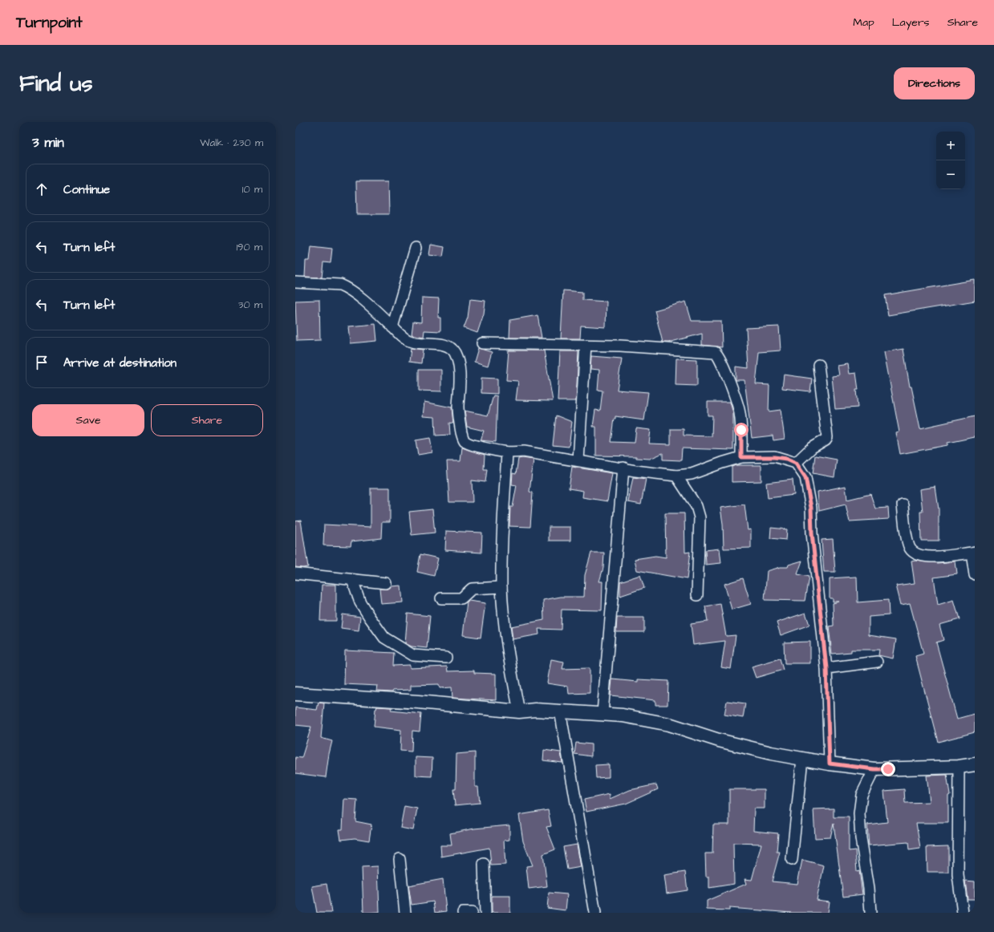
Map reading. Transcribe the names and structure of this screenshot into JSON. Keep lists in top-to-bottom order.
{
  "page": {
    "header": "Turnpoint",
    "nav": ["Map", "Layers", "Share"],
    "buttons": [
      "Directions",
      ["Save", "Share"]
    ],
    "title": "Find us",
    "heading": ["3 min", "Walk · 230 m"],
    "map_buttons": ["+", "−"],
    "list": [
      ["Continue", "10 m"],
      ["Turn left", "190 m"],
      ["Turn left", "30 m"],
      "Arrive at destination"
    ]
  }
}
